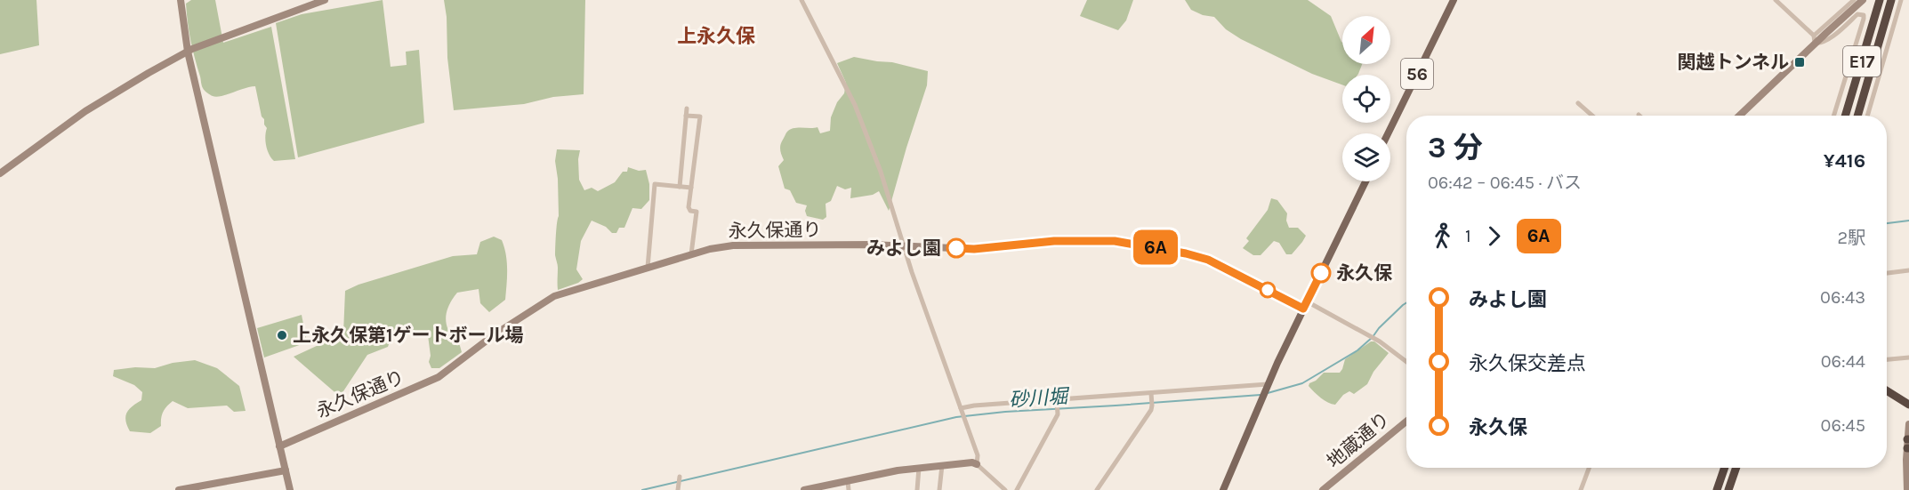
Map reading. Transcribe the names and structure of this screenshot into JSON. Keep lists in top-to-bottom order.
{
  "streets": {
    "highway": ["E17"],
    "main road": ["56"],
    "street": ["永久保通り", "地蔵通り"]
  },
  "districts": ["上永久保"],
  "water": ["砂川堀"],
  "places": {
    "transit": ["関越トンネル"],
    "other": ["みよし園", "永久保", "上永久保第1ゲートボール場"]
  },
  "lines": ["bus line 6A"],
  "north": "top right",
  "page": {
    "on_map": "6A",
    "heading": ["3 分", "06:42 – 06:45 · バス", "¥416"],
    "legs": ["1", "6A", "2駅"],
    "list": [
      {
        "name": "みよし園",
        "value": "06:43"
      },
      {
        "name": "永久保交差点",
        "value": "06:44"
      },
      {
        "name": "永久保",
        "value": "06:45"
      }
    ]
  }
}
